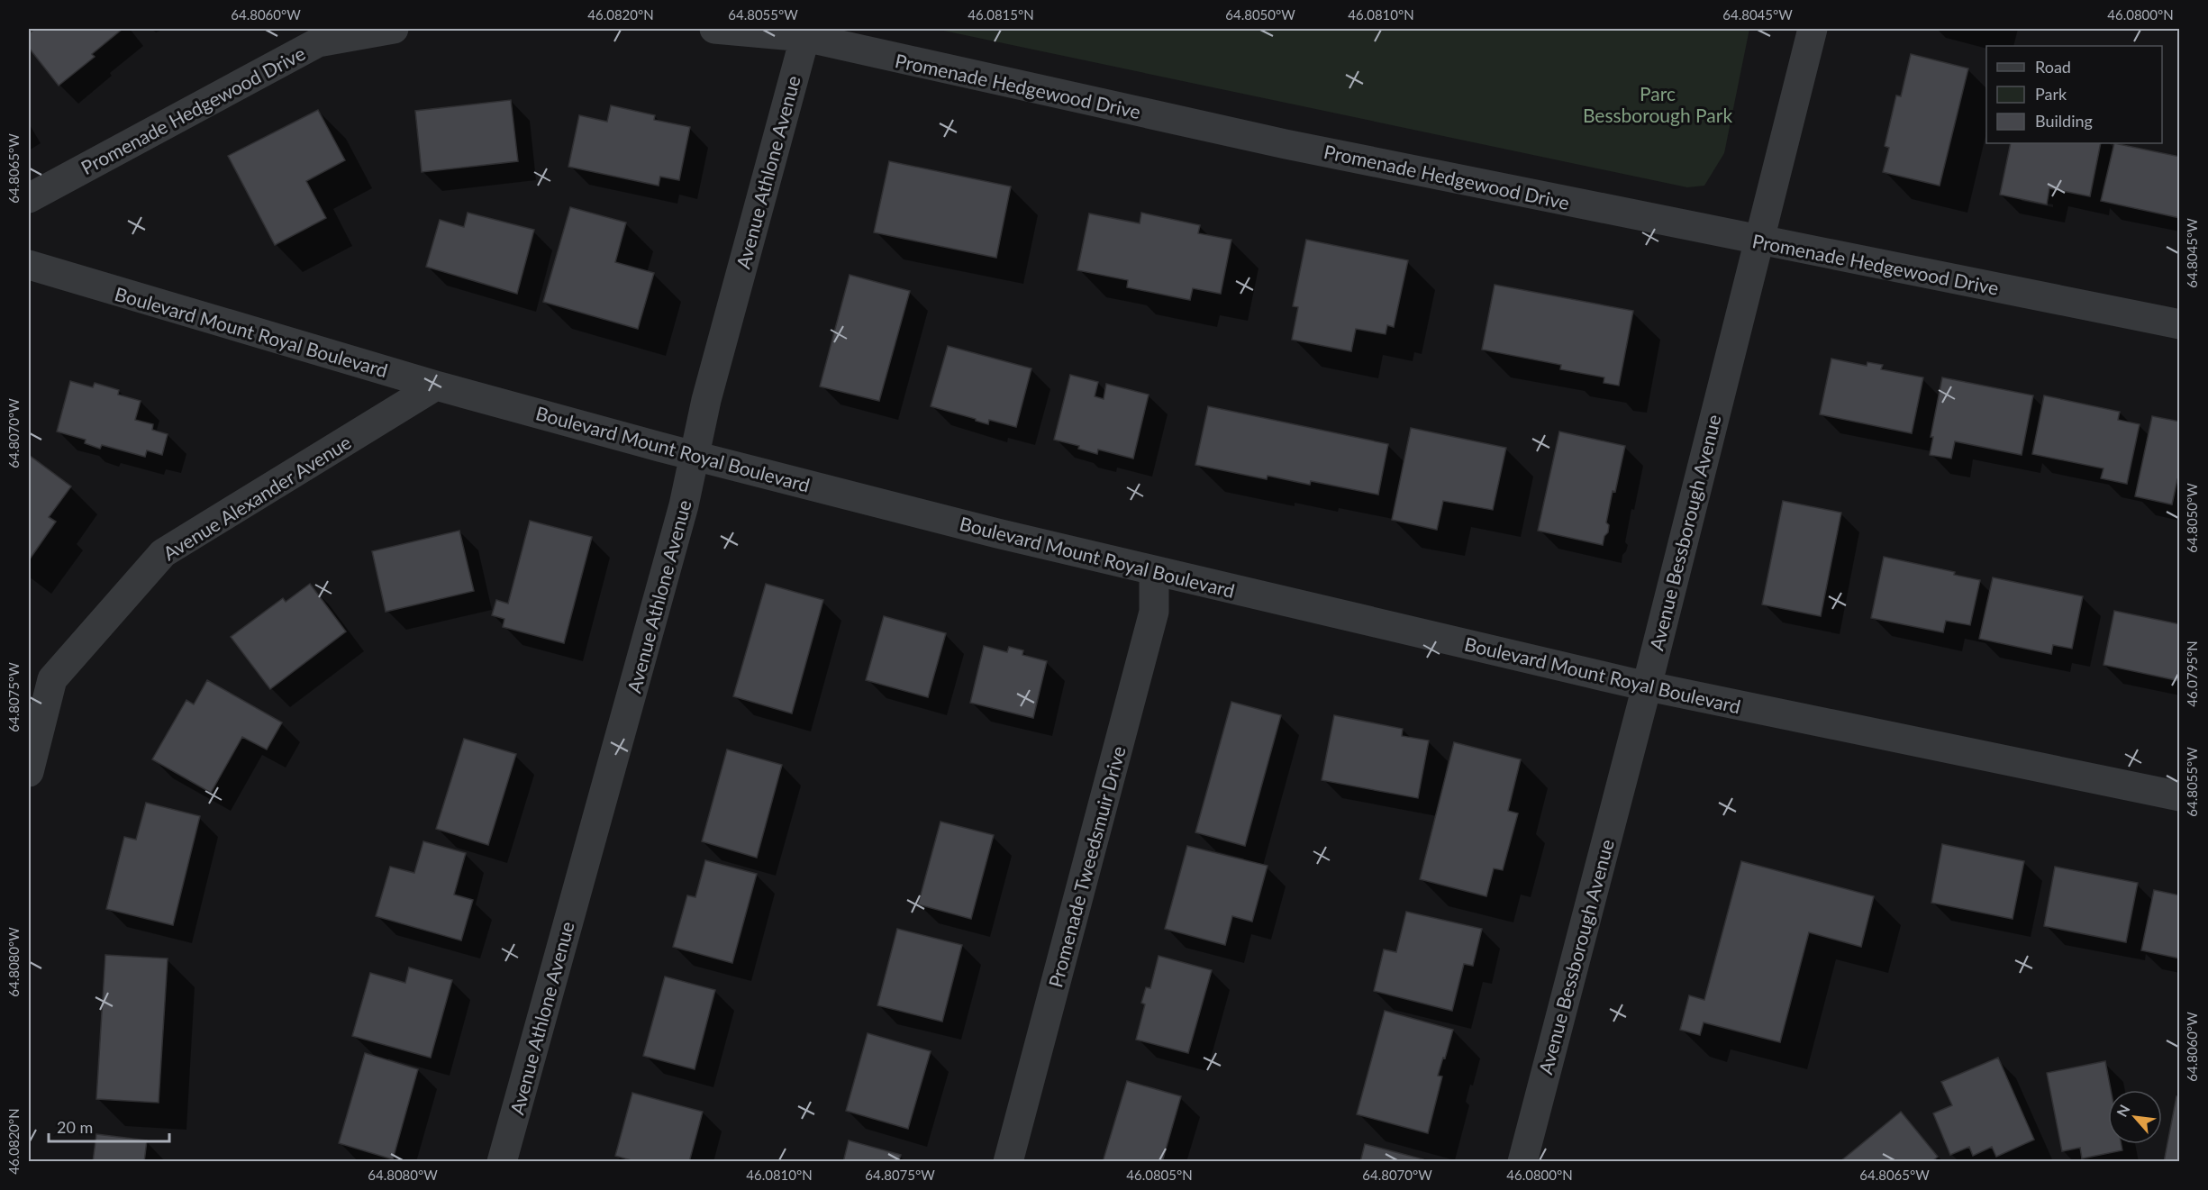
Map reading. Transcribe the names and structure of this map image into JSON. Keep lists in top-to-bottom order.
{
  "streets": {
    "street": [
      "Promenade Hedgewood Drive",
      "Avenue Athlone Avenue",
      "Boulevard Mount Royal Boulevard",
      "Avenue Alexander Avenue",
      "Avenue Bessborough Avenue",
      "Promenade Tweedsmuir Drive"
    ]
  },
  "crossings": [
    ["Promenade Hedgewood Drive", "Avenue Athlone Avenue"],
    ["Promenade Hedgewood Drive", "Avenue Bessborough Avenue"],
    ["Avenue Athlone Avenue", "Boulevard Mount Royal Boulevard"],
    ["Boulevard Mount Royal Boulevard", "Avenue Alexander Avenue"],
    ["Boulevard Mount Royal Boulevard", "Avenue Bessborough Avenue"],
    ["Boulevard Mount Royal Boulevard", "Promenade Tweedsmuir Drive"]
  ],
  "parks": ["Parc Bessborough Park"],
  "legend": ["Road", "Park", "Building"],
  "scale_bar": "20 m",
  "north": "top left",
  "coordinates": [
    "64.8060°W",
    "46.0820°N",
    "64.8055°W",
    "46.0815°N",
    "64.8050°W",
    "46.0810°N",
    "64.8045°W",
    "46.0800°N",
    "64.8065°W",
    "64.8070°W",
    "46.0795°N",
    "64.8075°W",
    "64.8080°W",
    "46.0805°N"
  ]
}
